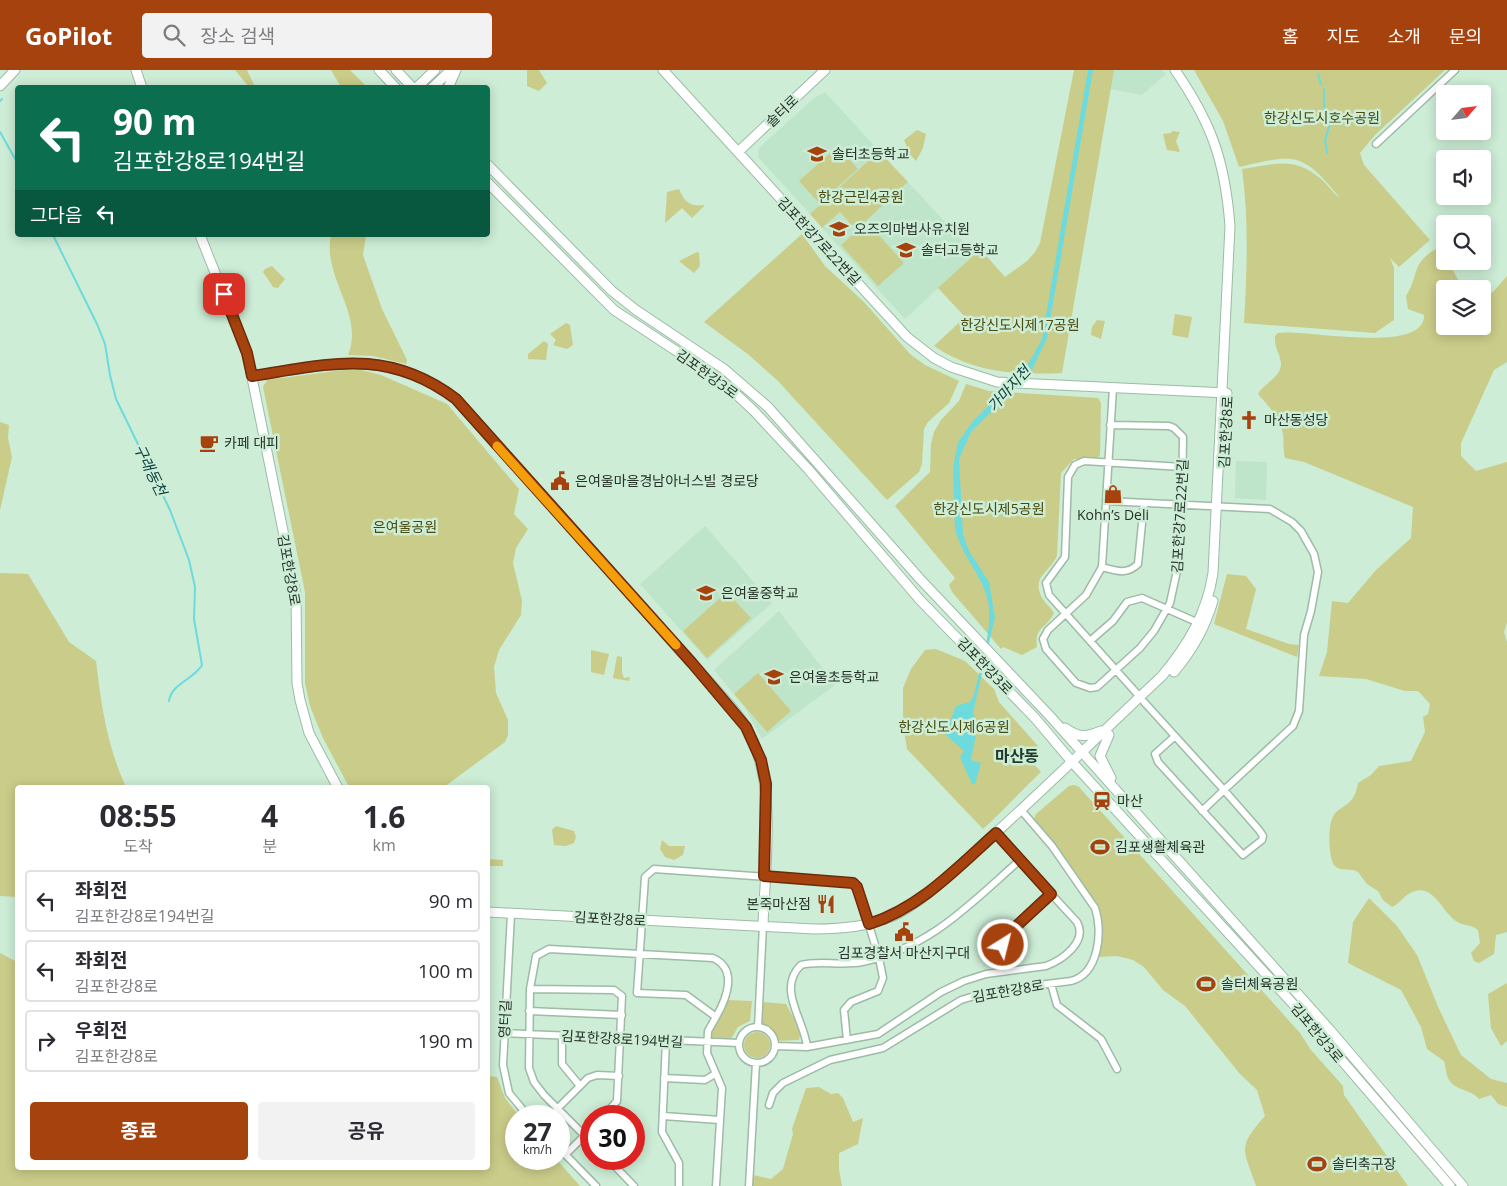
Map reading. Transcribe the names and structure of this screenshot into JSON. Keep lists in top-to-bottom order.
{
  "streets": {
    "street": [
      "솔터로",
      "김포한강7로22번길",
      "김포한강3로",
      "김포한강8로",
      "영터길",
      "김포한강8로194번길"
    ]
  },
  "crossings": [
    ["솔터로", "김포한강7로22번길"],
    ["김포한강3로", "김포한강8로"],
    ["김포한강8로", "영터길"],
    ["영터길", "김포한강8로194번길"]
  ],
  "districts": ["마산동"],
  "water": ["가마지천", "구래동천"],
  "parks": [
    "한강신도시호수공원",
    "한강근린4공원",
    "한강신도시제17공원",
    "한강신도시제5공원",
    "은여울공원",
    "한강신도시제6공원"
  ],
  "places": {
    "school or university": [
      "솔터초등학교",
      "오즈의마법사유치원",
      "솔터고등학교",
      "은여울중학교",
      "은여울초등학교"
    ],
    "church": ["마산동성당"],
    "cafe": ["카페 대피"],
    "public building": ["은여울마을경남아너스빌 경로당", "김포경찰서 마산지구대"],
    "shop": ["Kohn’s Deli"],
    "station": ["마산"],
    "sports": ["김포생활체육관", "솔터체육공원", "솔터축구장"],
    "restaurant": ["본죽마산점"]
  },
  "north": "top right",
  "page": {
    "header": "GoPilot",
    "search": "장소 검색",
    "nav": [
      "홈",
      "지도",
      "소개",
      "문의"
    ],
    "turn": ["90 m", "김포한강8로194번길"],
    "then": "그다음",
    "eta": [
      "08:55",
      "도착",
      "4",
      "분",
      "1.6",
      "km"
    ],
    "list": [
      {
        "name": "좌회전",
        "note": "김포한강8로194번길",
        "value": "90 m"
      },
      {
        "name": "좌회전",
        "note": "김포한강8로",
        "value": "100 m"
      },
      {
        "name": "우회전",
        "note": "김포한강8로",
        "value": "190 m"
      }
    ],
    "buttons": ["종료", "공유"],
    "speed": "27 km/h",
    "limit": "30"
  }
}
